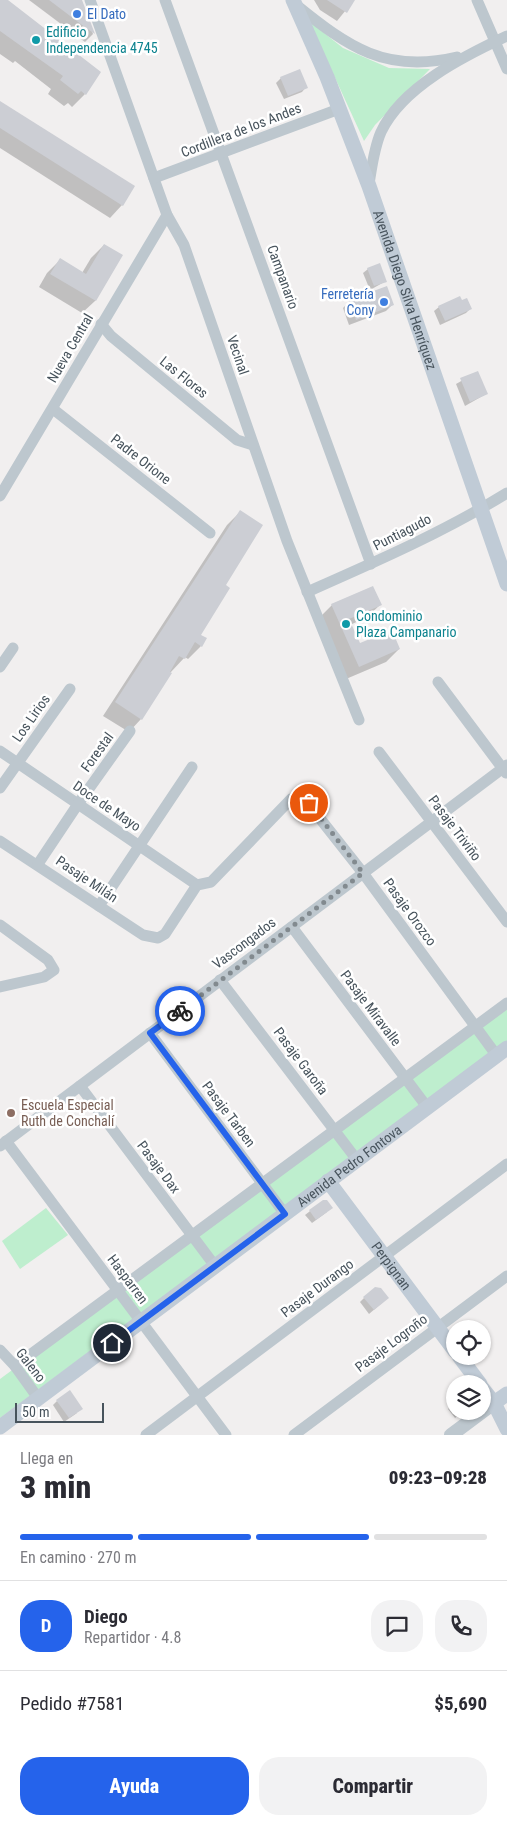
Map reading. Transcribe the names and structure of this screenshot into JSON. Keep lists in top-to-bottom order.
{
  "streets": {
    "main road": ["Avenida Diego Silva Henríquez", "Avenida Pedro Fontova", "Perpignan"],
    "street": [
      "Cordillera de los Andes",
      "Campanario",
      "Nueva Central",
      "Vecinal",
      "Las Flores",
      "Padre Orione",
      "Puntiagudo",
      "Los Lirios",
      "Forestal",
      "Doce de Mayo",
      "Pasaje Triviño",
      "Pasaje Milán",
      "Pasaje Orozco",
      "Vascongados",
      "Pasaje Miravalle",
      "Pasaje Garoña",
      "Pasaje Tarben",
      "Pasaje Dax",
      "Hasparren",
      "Pasaje Durango",
      "Pasaje Logroño",
      "Galeno"
    ]
  },
  "crossings": [
    ["Cordillera de los Andes", "Campanario"],
    ["Cordillera de los Andes", "Avenida Diego Silva Henríquez"],
    ["Cordillera de los Andes", "Vecinal"],
    ["Campanario", "Puntiagudo"],
    ["Avenida Diego Silva Henríquez", "Puntiagudo"],
    ["Nueva Central", "Vecinal"],
    ["Nueva Central", "Las Flores"],
    ["Nueva Central", "Padre Orione"],
    ["Vecinal", "Las Flores"],
    ["Vecinal", "Puntiagudo"],
    ["Los Lirios", "Doce de Mayo"],
    ["Forestal", "Doce de Mayo"],
    ["Forestal", "Pasaje Milán"],
    ["Doce de Mayo", "Pasaje Milán"],
    ["Doce de Mayo", "Pasaje Orozco"],
    ["Pasaje Triviño", "Vascongados"],
    ["Pasaje Milán", "Pasaje Orozco"],
    ["Pasaje Orozco", "Vascongados"],
    ["Pasaje Orozco", "Avenida Pedro Fontova"],
    ["Vascongados", "Pasaje Miravalle"],
    ["Vascongados", "Pasaje Garoña"],
    ["Vascongados", "Pasaje Tarben"],
    ["Vascongados", "Pasaje Dax"],
    ["Vascongados", "Hasparren"],
    ["Pasaje Miravalle", "Avenida Pedro Fontova"],
    ["Pasaje Garoña", "Avenida Pedro Fontova"],
    ["Pasaje Tarben", "Avenida Pedro Fontova"],
    ["Avenida Pedro Fontova", "Pasaje Dax"],
    ["Avenida Pedro Fontova", "Perpignan"],
    ["Avenida Pedro Fontova", "Hasparren"],
    ["Avenida Pedro Fontova", "Galeno"],
    ["Perpignan", "Pasaje Durango"],
    ["Perpignan", "Pasaje Logroño"],
    ["Hasparren", "Pasaje Durango"]
  ],
  "places": [
    "El Dato",
    "Edificio Independencia 4745",
    "Ferretería Cony",
    "Condominio Plaza Campanario",
    "Escuela Especial Ruth de Conchalí"
  ],
  "scale_bar": "50 m",
  "page": {
    "scale": "50 m",
    "heading": ["3 min", "Llega en", "09:23–09:28"],
    "panel": [
      "Diego",
      "Repartidor · 4.8",
      "Pedido #7581",
      "$5,690"
    ],
    "bar": "En camino · 270 m",
    "round": "D",
    "buttons": ["Ayuda", "Compartir"]
  }
}
